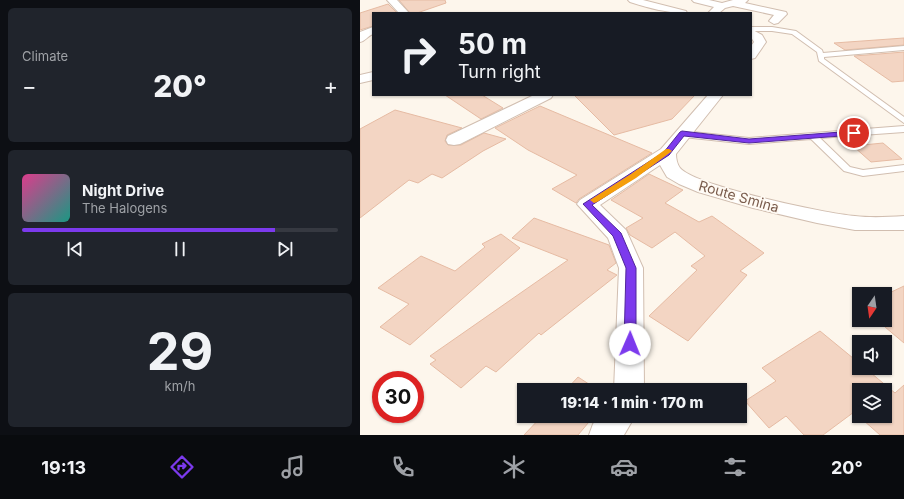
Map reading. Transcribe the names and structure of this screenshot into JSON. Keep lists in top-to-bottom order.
{
  "streets": {
    "street": ["Route Smina"]
  },
  "north": "bottom",
  "page": {
    "tile": [
      "Climate",
      ["29", "km/h"]
    ],
    "turn": ["50 m", "Turn right"],
    "heat": ["−", "20°", "+"],
    "song": ["Night Drive", "The Halogens"],
    "limit": "30",
    "trip": "19:14 · 1 min · 170 m",
    "tabs": ["19:13", "20°"]
  }
}
